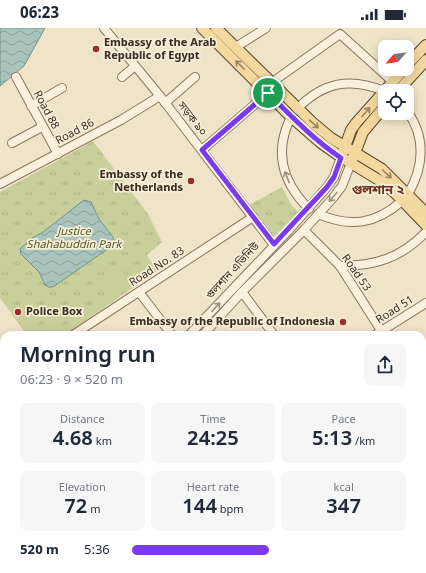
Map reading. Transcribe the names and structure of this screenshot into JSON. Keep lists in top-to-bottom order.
{
  "streets": {
    "main road": ["গুলশান এভিনিউ"],
    "street": [
      "Road 88",
      "সড়ক ৯০",
      "Road 86",
      "Road No. 83",
      "Road 53",
      "Road 51"
    ]
  },
  "crossings": [
    ["Road 88", "Road 86"],
    ["সড়ক ৯০", "Road 86"],
    ["সড়ক ৯০", "Road No. 83"],
    ["সড়ক ৯০", "গুলশান এভিনিউ"],
    ["গুলশান এভিনিউ", "Road 53"]
  ],
  "districts": ["গুলশান ২"],
  "parks": ["Justice Shahabuddin Park"],
  "places": [
    "Embassy of the Arab Republic of Egypt",
    "Embassy of the Netherlands",
    "Police Box",
    "Embassy of the Republic of Indonesia"
  ],
  "north": "bottom left",
  "page": {
    "status": "06:23",
    "heading": ["Morning run", "06:23 · 9 × 520 m"],
    "stats": [
      ["Distance", "4.68 km"],
      ["Time", "24:25"],
      ["Pace", "5:13 /km"],
      ["Elevation", "72 m"],
      ["Heart rate", "144 bpm"],
      ["kcal", "347"]
    ],
    "list": [
      {
        "name": "520 m",
        "note": "5:36"
      }
    ]
  }
}
